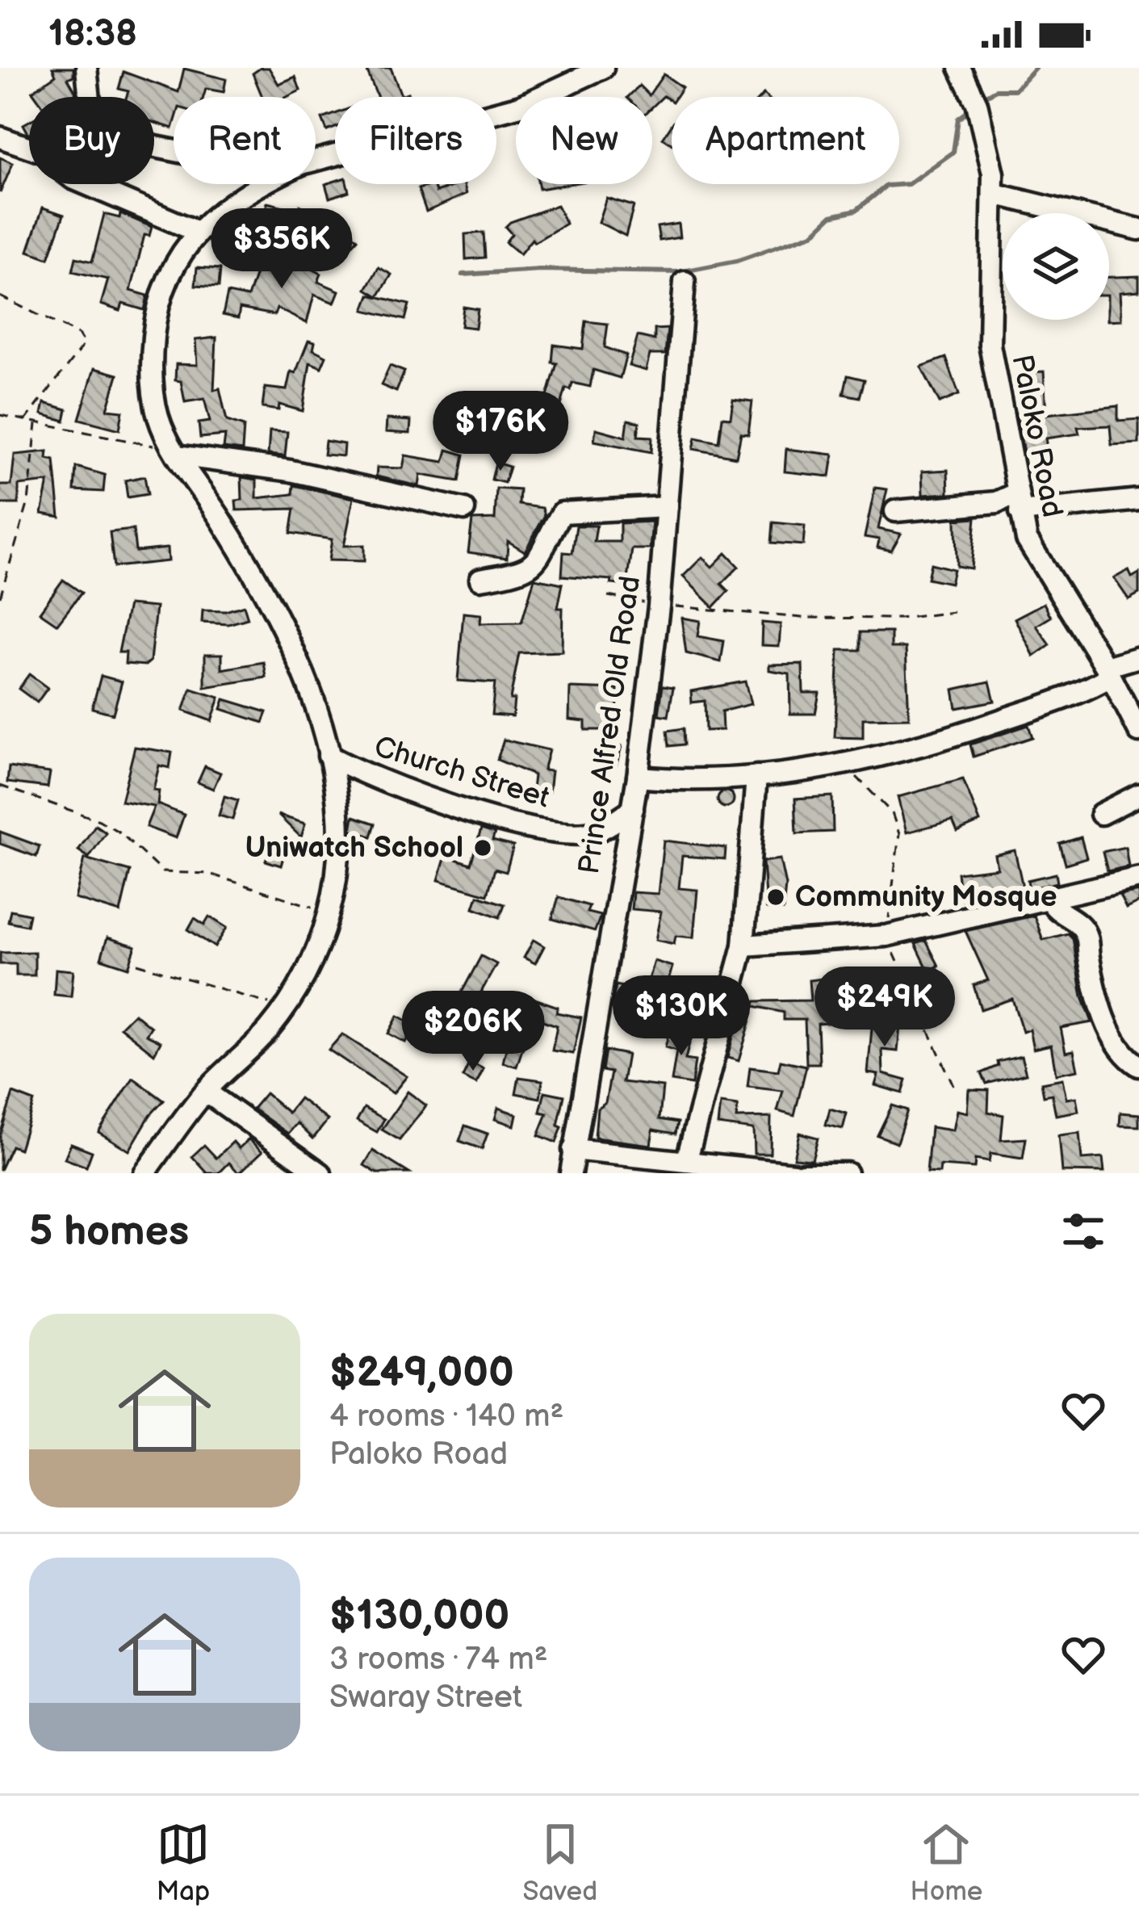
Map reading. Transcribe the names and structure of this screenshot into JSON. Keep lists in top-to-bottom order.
{
  "streets": {
    "street": ["Paloko Road", "Prince Alfred Old Road", "Church Street"]
  },
  "crossings": [
    ["Prince Alfred Old Road", "Church Street"]
  ],
  "places": ["Uniwatch School", "Community Mosque"],
  "page": {
    "status": "18:38",
    "chip": [
      "Buy",
      "Rent",
      "Filters",
      "New",
      "Apartment"
    ],
    "price": [
      "$356K",
      "$176K",
      "$249K",
      "$130K",
      "$206K"
    ],
    "heading": "5 homes",
    "list": [
      {
        "name": "$249,000",
        "note": "4 rooms · 140 m² · Paloko Road"
      },
      {
        "name": "$130,000",
        "note": "3 rooms · 74 m² · Swaray Street"
      }
    ],
    "tabs": ["Map", "Saved", "Home"]
  }
}
